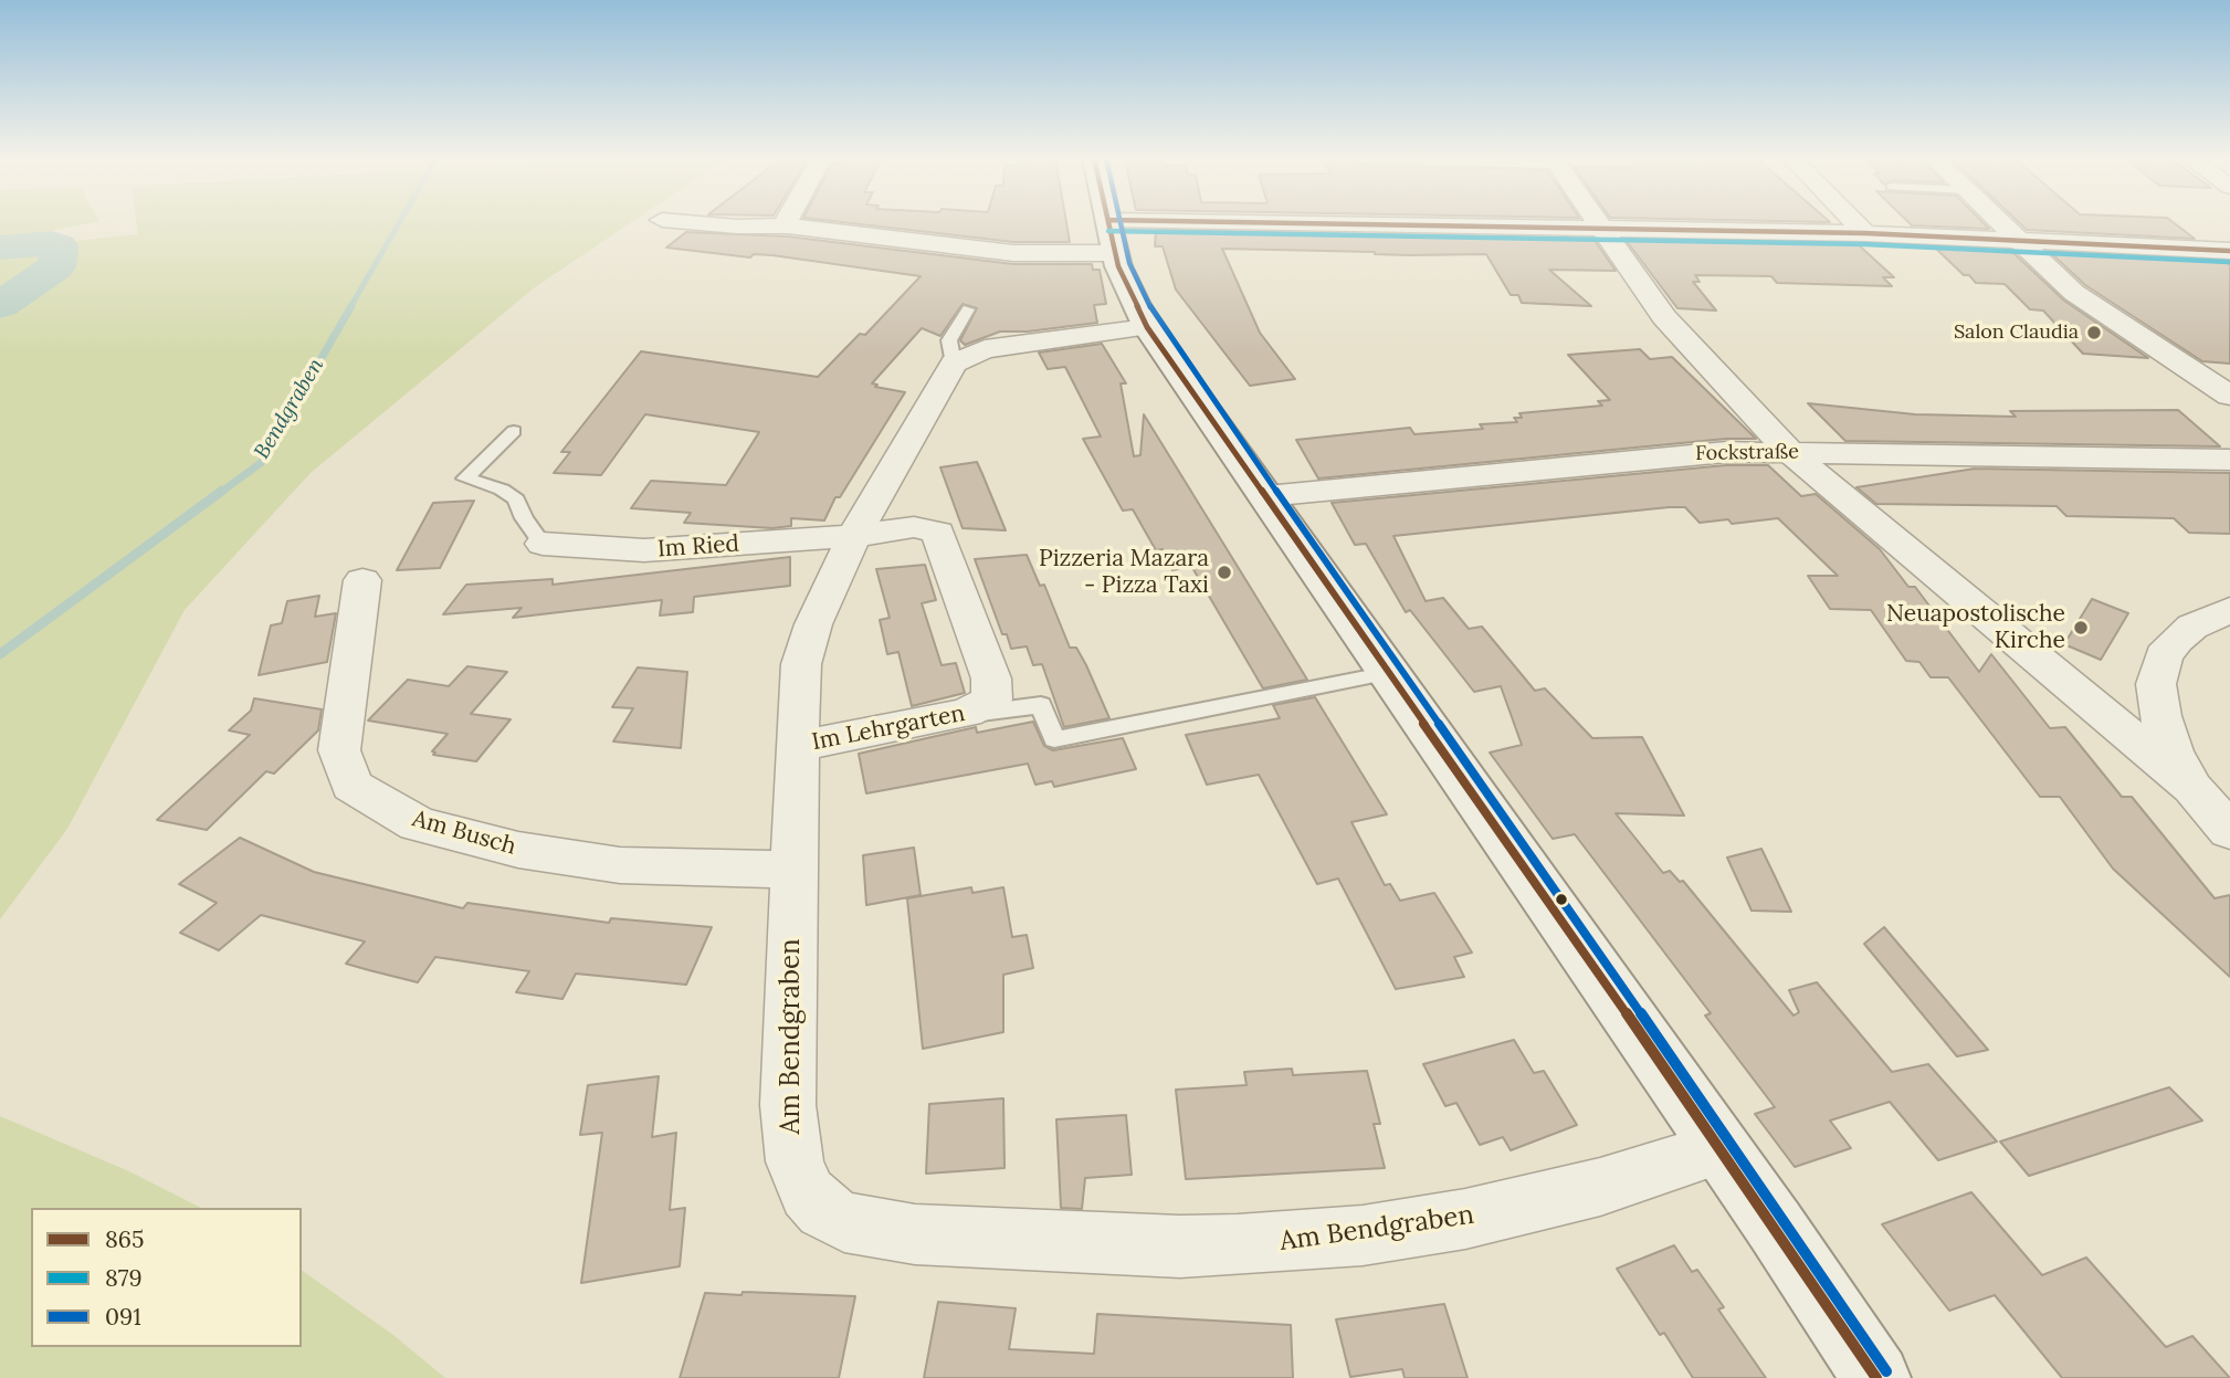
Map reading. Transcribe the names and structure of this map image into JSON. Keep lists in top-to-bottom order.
{
  "streets": {
    "street": [
      "Fockstraße",
      "Im Ried",
      "Im Lehrgarten",
      "Am Busch",
      "Am Bendgraben"
    ]
  },
  "crossings": [
    ["Im Ried", "Im Lehrgarten"],
    ["Im Ried", "Am Bendgraben"],
    ["Im Lehrgarten", "Am Bendgraben"],
    ["Am Busch", "Am Bendgraben"]
  ],
  "water": ["Bendgraben"],
  "places": ["Salon Claudia", "Pizzeria Mazara - Pizza Taxi", "Neuapostolische Kirche"],
  "lines": ["transit line 865", "transit line 091", "transit line 879"],
  "legend": ["865", "879", "091"]
}
